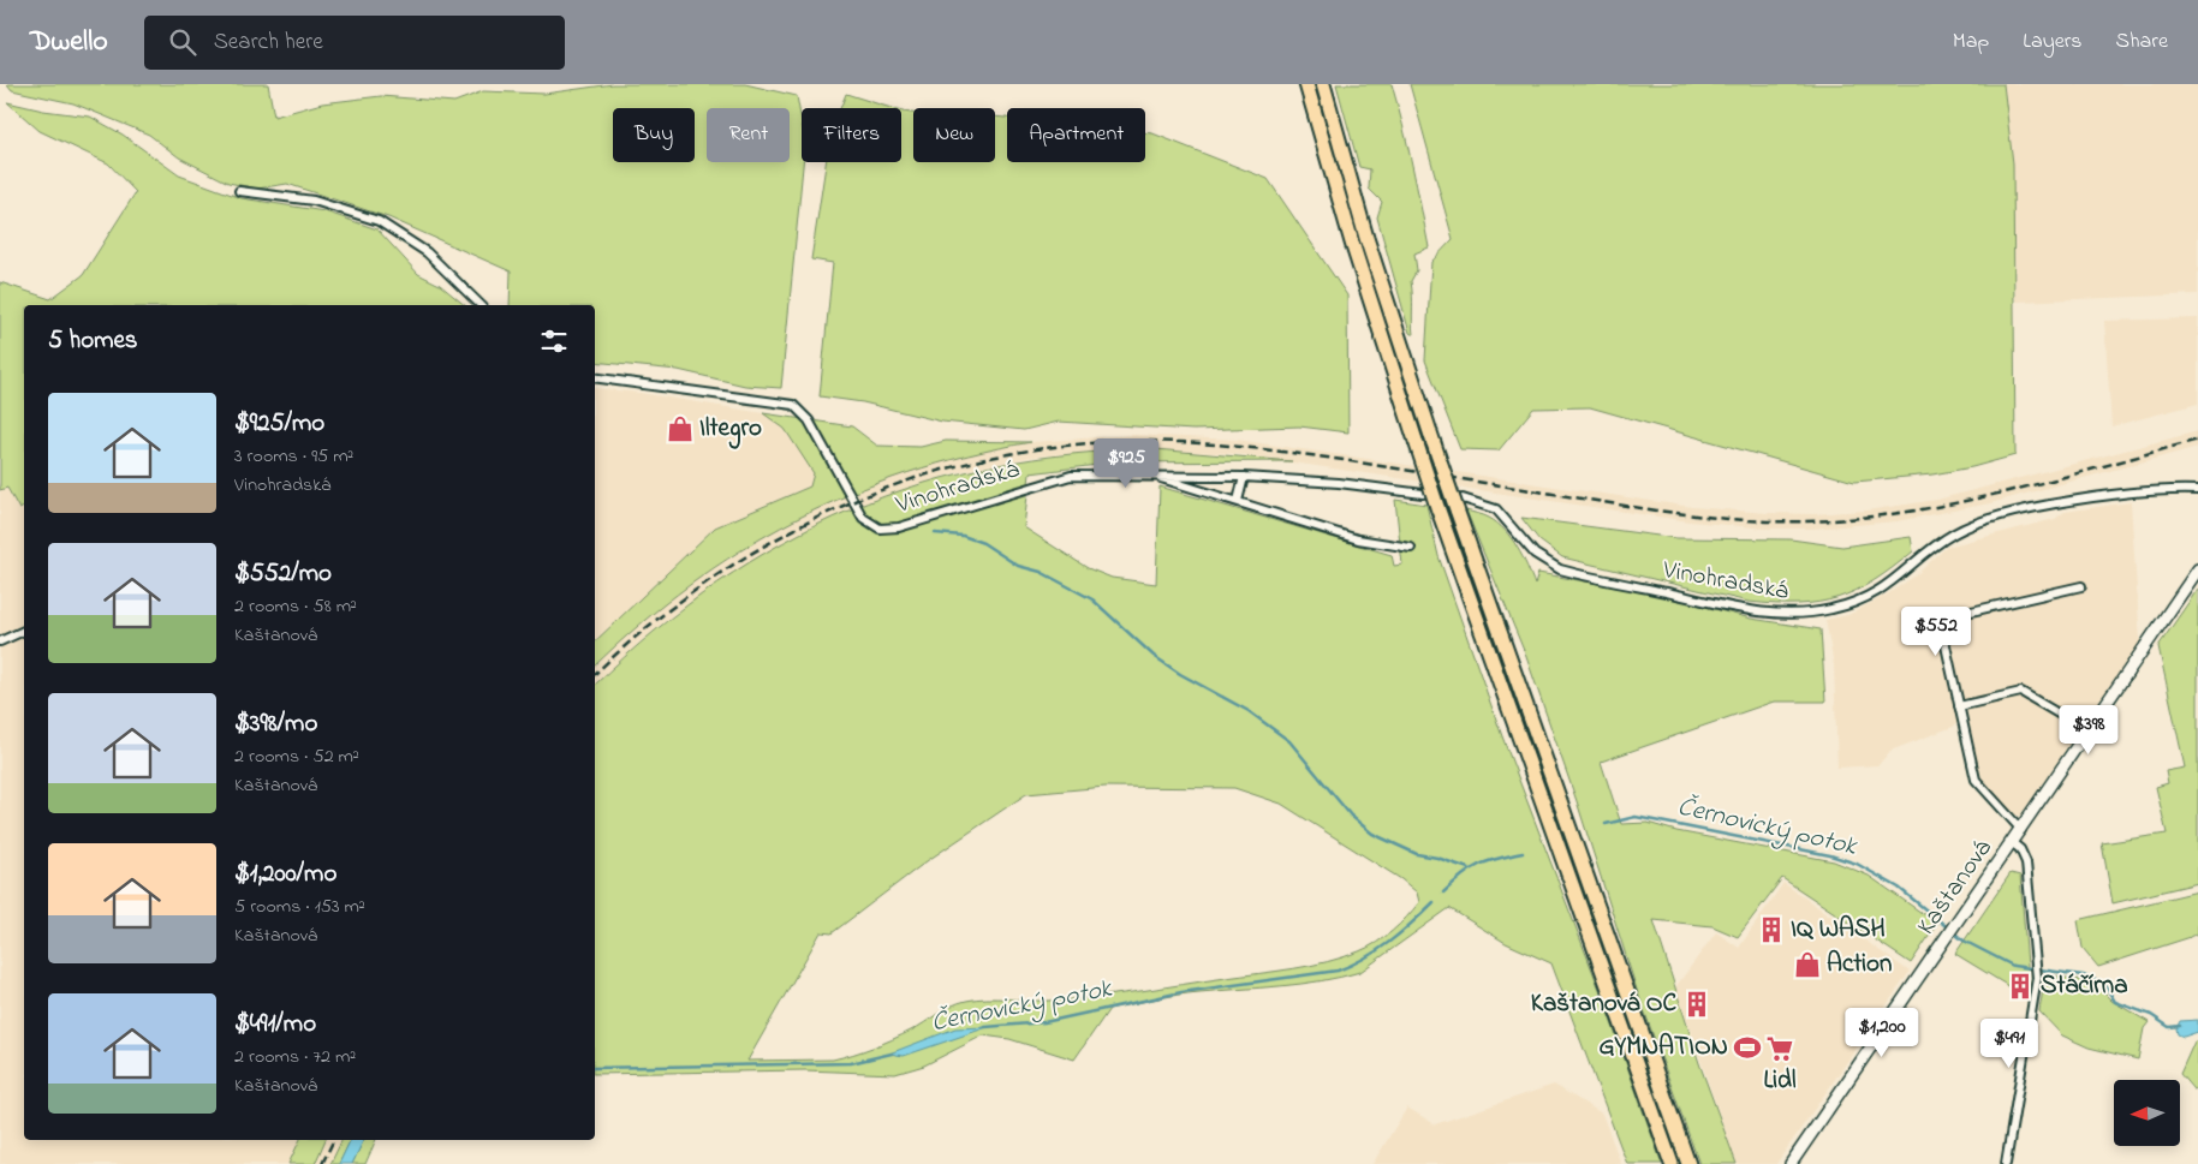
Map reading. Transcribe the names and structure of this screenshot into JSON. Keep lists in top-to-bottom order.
{
  "streets": {
    "main road": ["Kaštanová"],
    "street": ["Vinohradská"]
  },
  "water": ["Černovický potok"],
  "places": {
    "shop": ["Iltegro", "Action"],
    "building": ["IQ WASH", "Stáčírna", "Kaštanová OC"],
    "sports": ["GYMNATION"],
    "supermarket": ["Lidl"]
  },
  "north": "left",
  "page": {
    "header": "Dwello",
    "search": "Search here",
    "nav": ["Map", "Layers", "Share"],
    "chip": [
      "Buy",
      "Rent",
      "Filters",
      "New",
      "Apartment"
    ],
    "heading": "5 homes",
    "list": [
      {
        "name": "$925/mo",
        "note": "3 rooms · 95 m² · Vinohradská"
      },
      {
        "name": "$552/mo",
        "note": "2 rooms · 58 m² · Kaštanová"
      },
      {
        "name": "$398/mo",
        "note": "2 rooms · 52 m² · Kaštanová"
      },
      {
        "name": "$1,200/mo",
        "note": "5 rooms · 153 m² · Kaštanová"
      },
      {
        "name": "$491/mo",
        "note": "2 rooms · 72 m² · Kaštanová"
      }
    ],
    "price": [
      "$925",
      "$552",
      "$398",
      "$1,200",
      "$491"
    ]
  }
}
